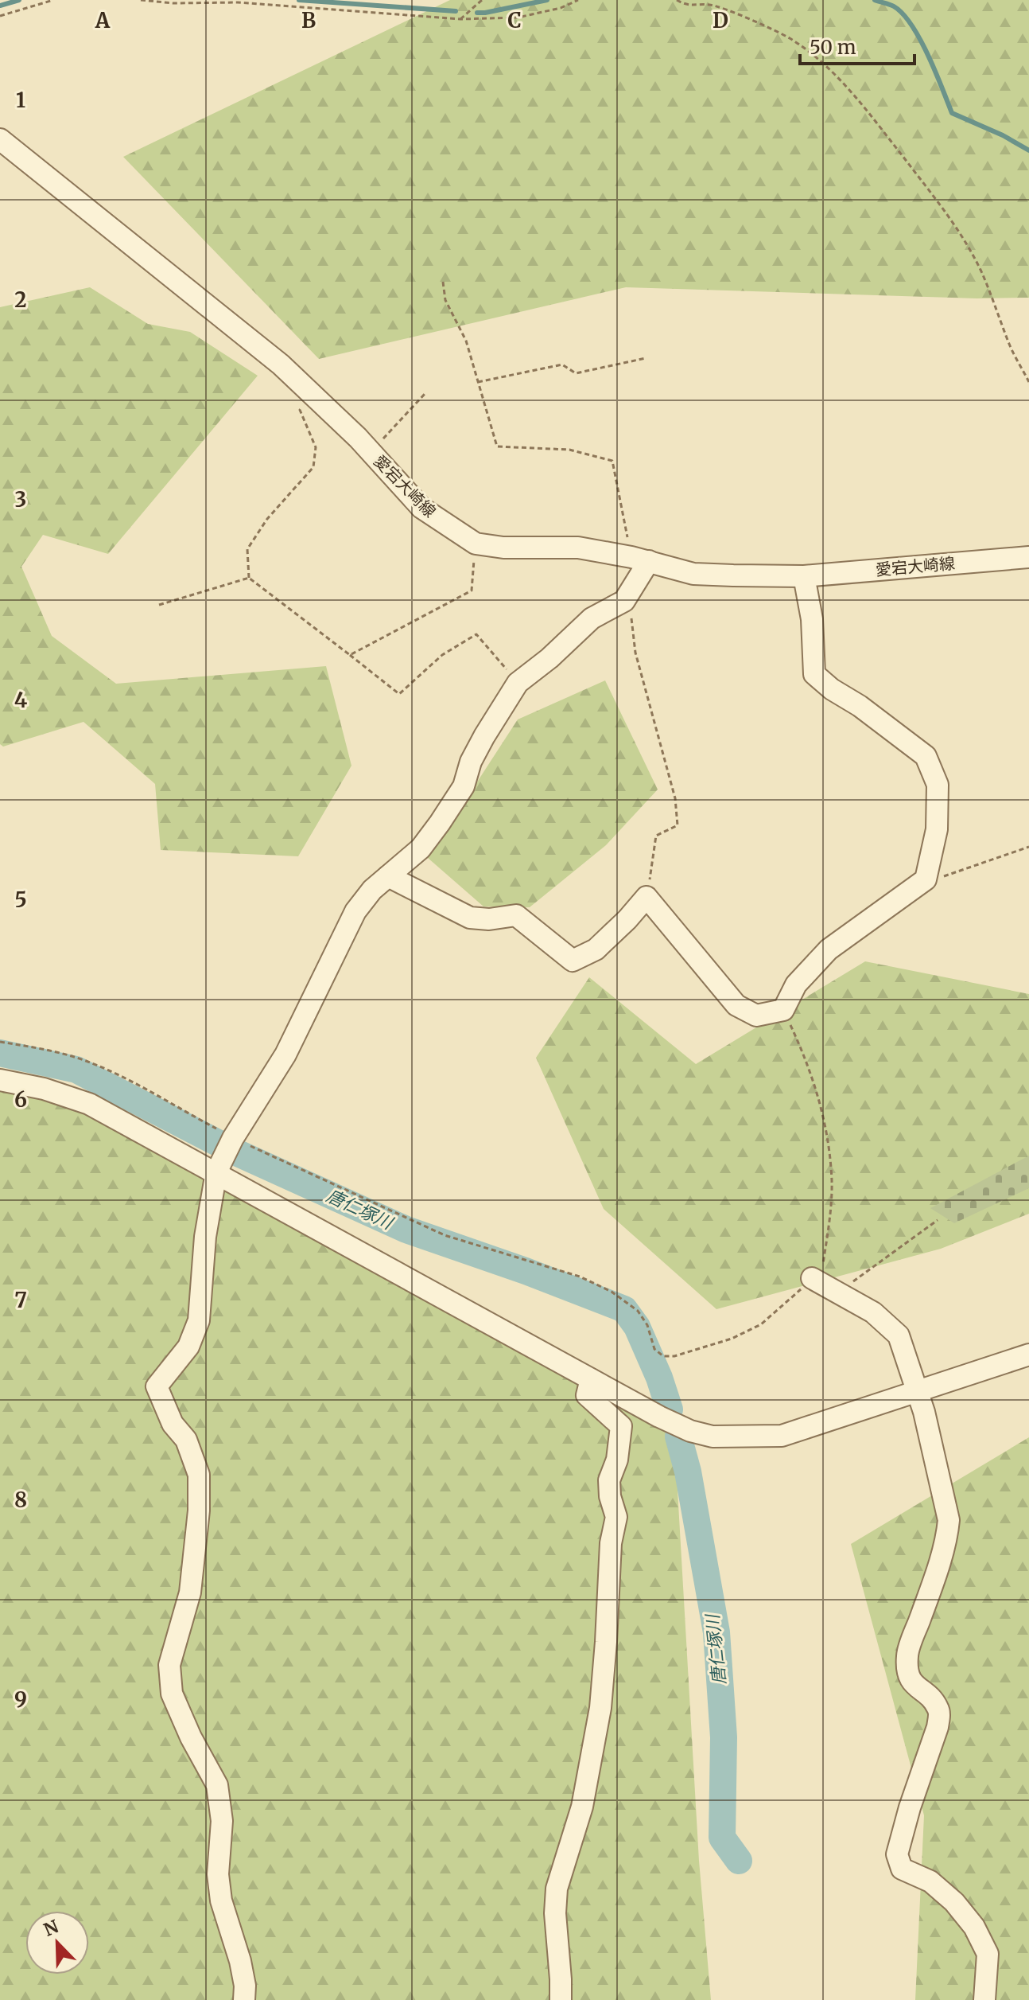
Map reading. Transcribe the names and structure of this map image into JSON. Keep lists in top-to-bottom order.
{
  "streets": {
    "street": ["愛宕大崎線"]
  },
  "water": ["唐仁塚川"],
  "scale_bar": "50 m",
  "north": "top left",
  "grid": {
    "columns": [
      "A",
      "B",
      "C",
      "D"
    ],
    "rows": [
      "1",
      "2",
      "3",
      "4",
      "5",
      "6",
      "7",
      "8",
      "9"
    ]
  }
}
